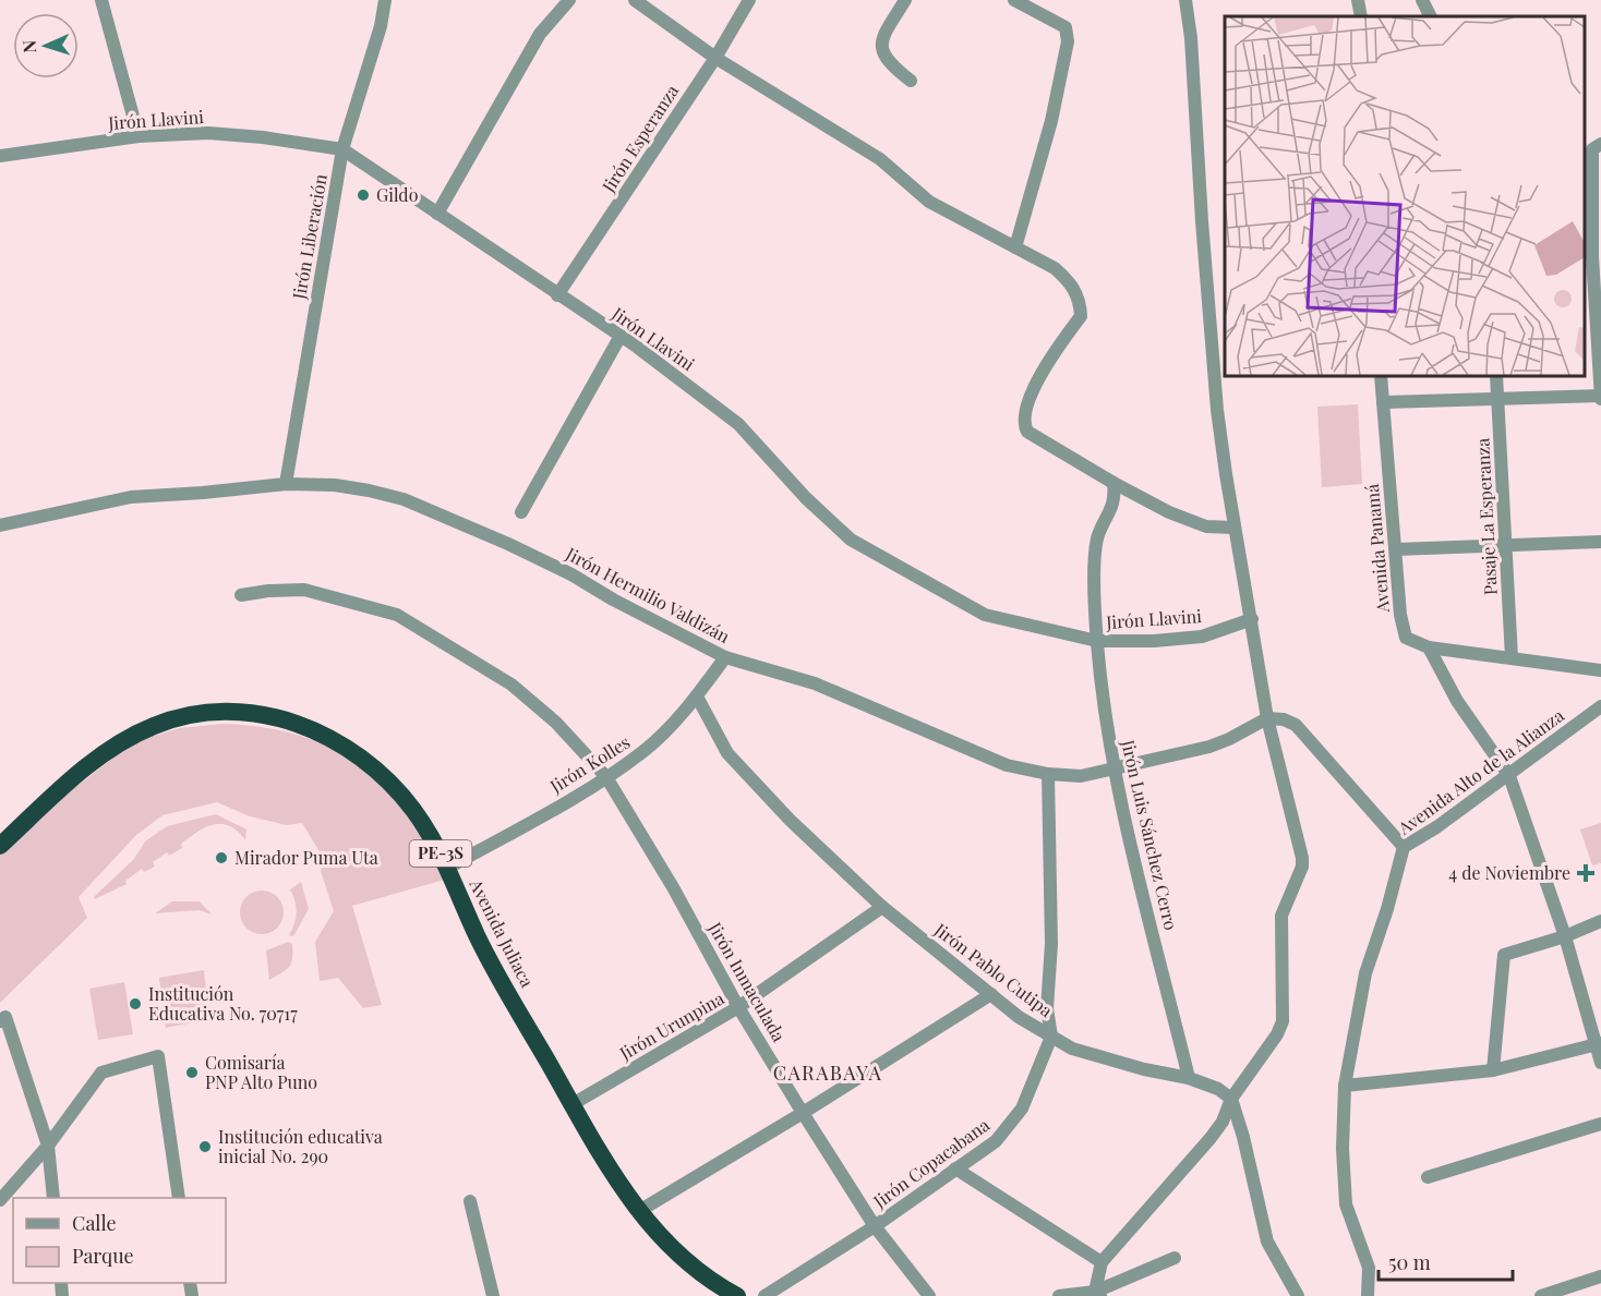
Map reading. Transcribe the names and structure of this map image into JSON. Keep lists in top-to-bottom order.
{
  "streets": {
    "highway": ["PE-3S", "Avenida Juliaca"],
    "street": [
      "Jirón Llavini",
      "Jirón Esperanza",
      "Jirón Liberación",
      "Pasaje La Esperanza",
      "Avenida Panamá",
      "Jirón Hermilio Valdizán",
      "Jirón Kolles",
      "Avenida Alto de la Alianza",
      "Jirón Luis Sánchez Cerro",
      "Jirón Pablo Cutipa",
      "Jirón Inmaculada",
      "Jirón Urunpina",
      "Jirón Copacabana"
    ]
  },
  "crossings": [
    ["Jirón Llavini", "Jirón Esperanza"],
    ["Jirón Llavini", "Jirón Liberación"],
    ["Jirón Llavini", "Jirón Luis Sánchez Cerro"],
    ["Jirón Liberación", "Jirón Hermilio Valdizán"],
    ["Pasaje La Esperanza", "Avenida Panamá"],
    ["Jirón Hermilio Valdizán", "Jirón Kolles"],
    ["Jirón Hermilio Valdizán", "Jirón Luis Sánchez Cerro"],
    ["Jirón Hermilio Valdizán", "Jirón Copacabana"],
    ["Jirón Kolles", "Avenida Juliaca"],
    ["Jirón Kolles", "Jirón Pablo Cutipa"],
    ["Jirón Kolles", "Jirón Inmaculada"],
    ["Jirón Luis Sánchez Cerro", "Jirón Pablo Cutipa"],
    ["Avenida Juliaca", "Jirón Urunpina"],
    ["Jirón Pablo Cutipa", "Jirón Urunpina"],
    ["Jirón Pablo Cutipa", "Jirón Copacabana"],
    ["Jirón Inmaculada", "Jirón Urunpina"],
    ["Jirón Inmaculada", "Jirón Copacabana"]
  ],
  "districts": ["CARABAYA"],
  "places": {
    "other": [
      "Gildo",
      "Mirador Puma Uta",
      "Institución Educativa No. 70717",
      "Comisaría PNP Alto Puno",
      "Institución educativa inicial No. 290"
    ],
    "health": ["4 de Noviembre"]
  },
  "legend": ["Calle", "Parque"],
  "scale_bar": "50 m",
  "north": "left"
}
